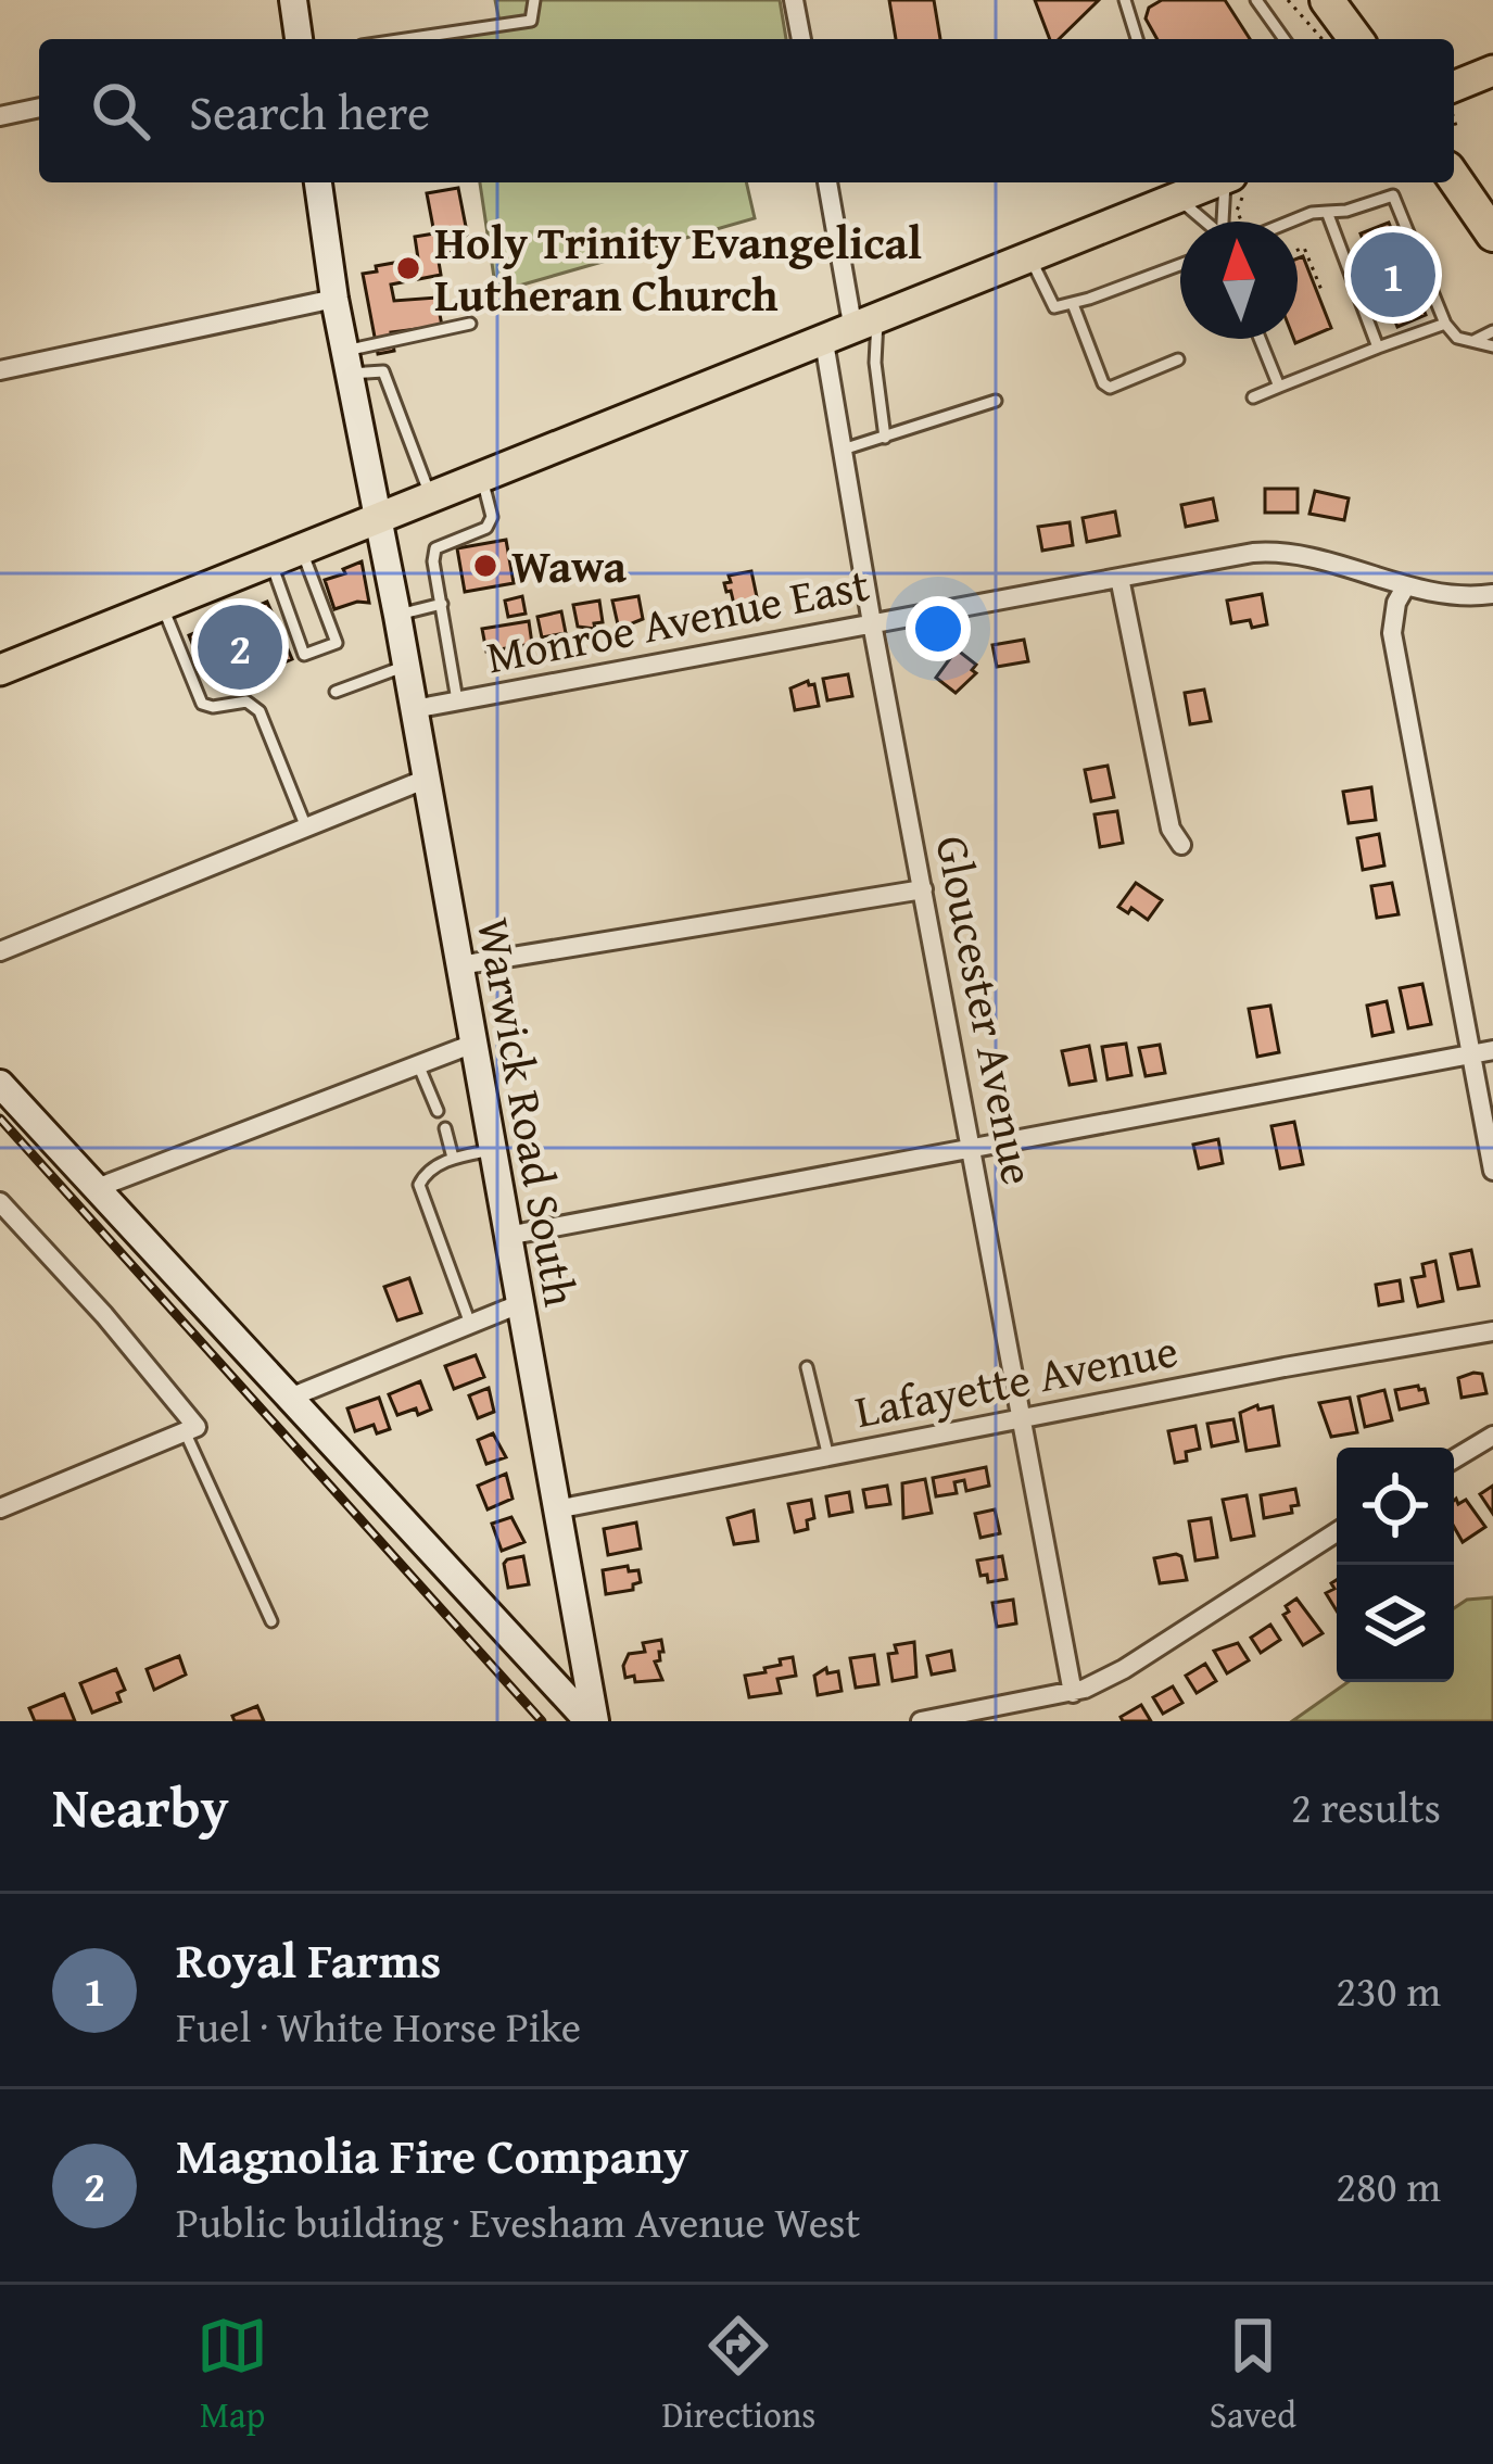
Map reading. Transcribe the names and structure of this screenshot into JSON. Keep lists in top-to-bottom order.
{
  "streets": {
    "street": [
      "Monroe Avenue East",
      "Gloucester Avenue",
      "Warwick Road South",
      "Lafayette Avenue"
    ]
  },
  "crossings": [
    ["Monroe Avenue East", "Gloucester Avenue"],
    ["Monroe Avenue East", "Warwick Road South"],
    ["Gloucester Avenue", "Lafayette Avenue"],
    ["Warwick Road South", "Lafayette Avenue"]
  ],
  "places": ["Holy Trinity Evangelical Lutheran Church", "Wawa"],
  "north": "top",
  "page": {
    "search": "Search here",
    "pins": ["1", "2"],
    "heading": ["Nearby", "2 results"],
    "list": [
      {
        "mark": "1",
        "name": "Royal Farms",
        "note": "Fuel · White Horse Pike",
        "value": "230 m"
      },
      {
        "mark": "2",
        "name": "Magnolia Fire Company",
        "note": "Public building · Evesham Avenue West",
        "value": "280 m"
      }
    ],
    "nav": ["Map", "Directions", "Saved"]
  }
}
